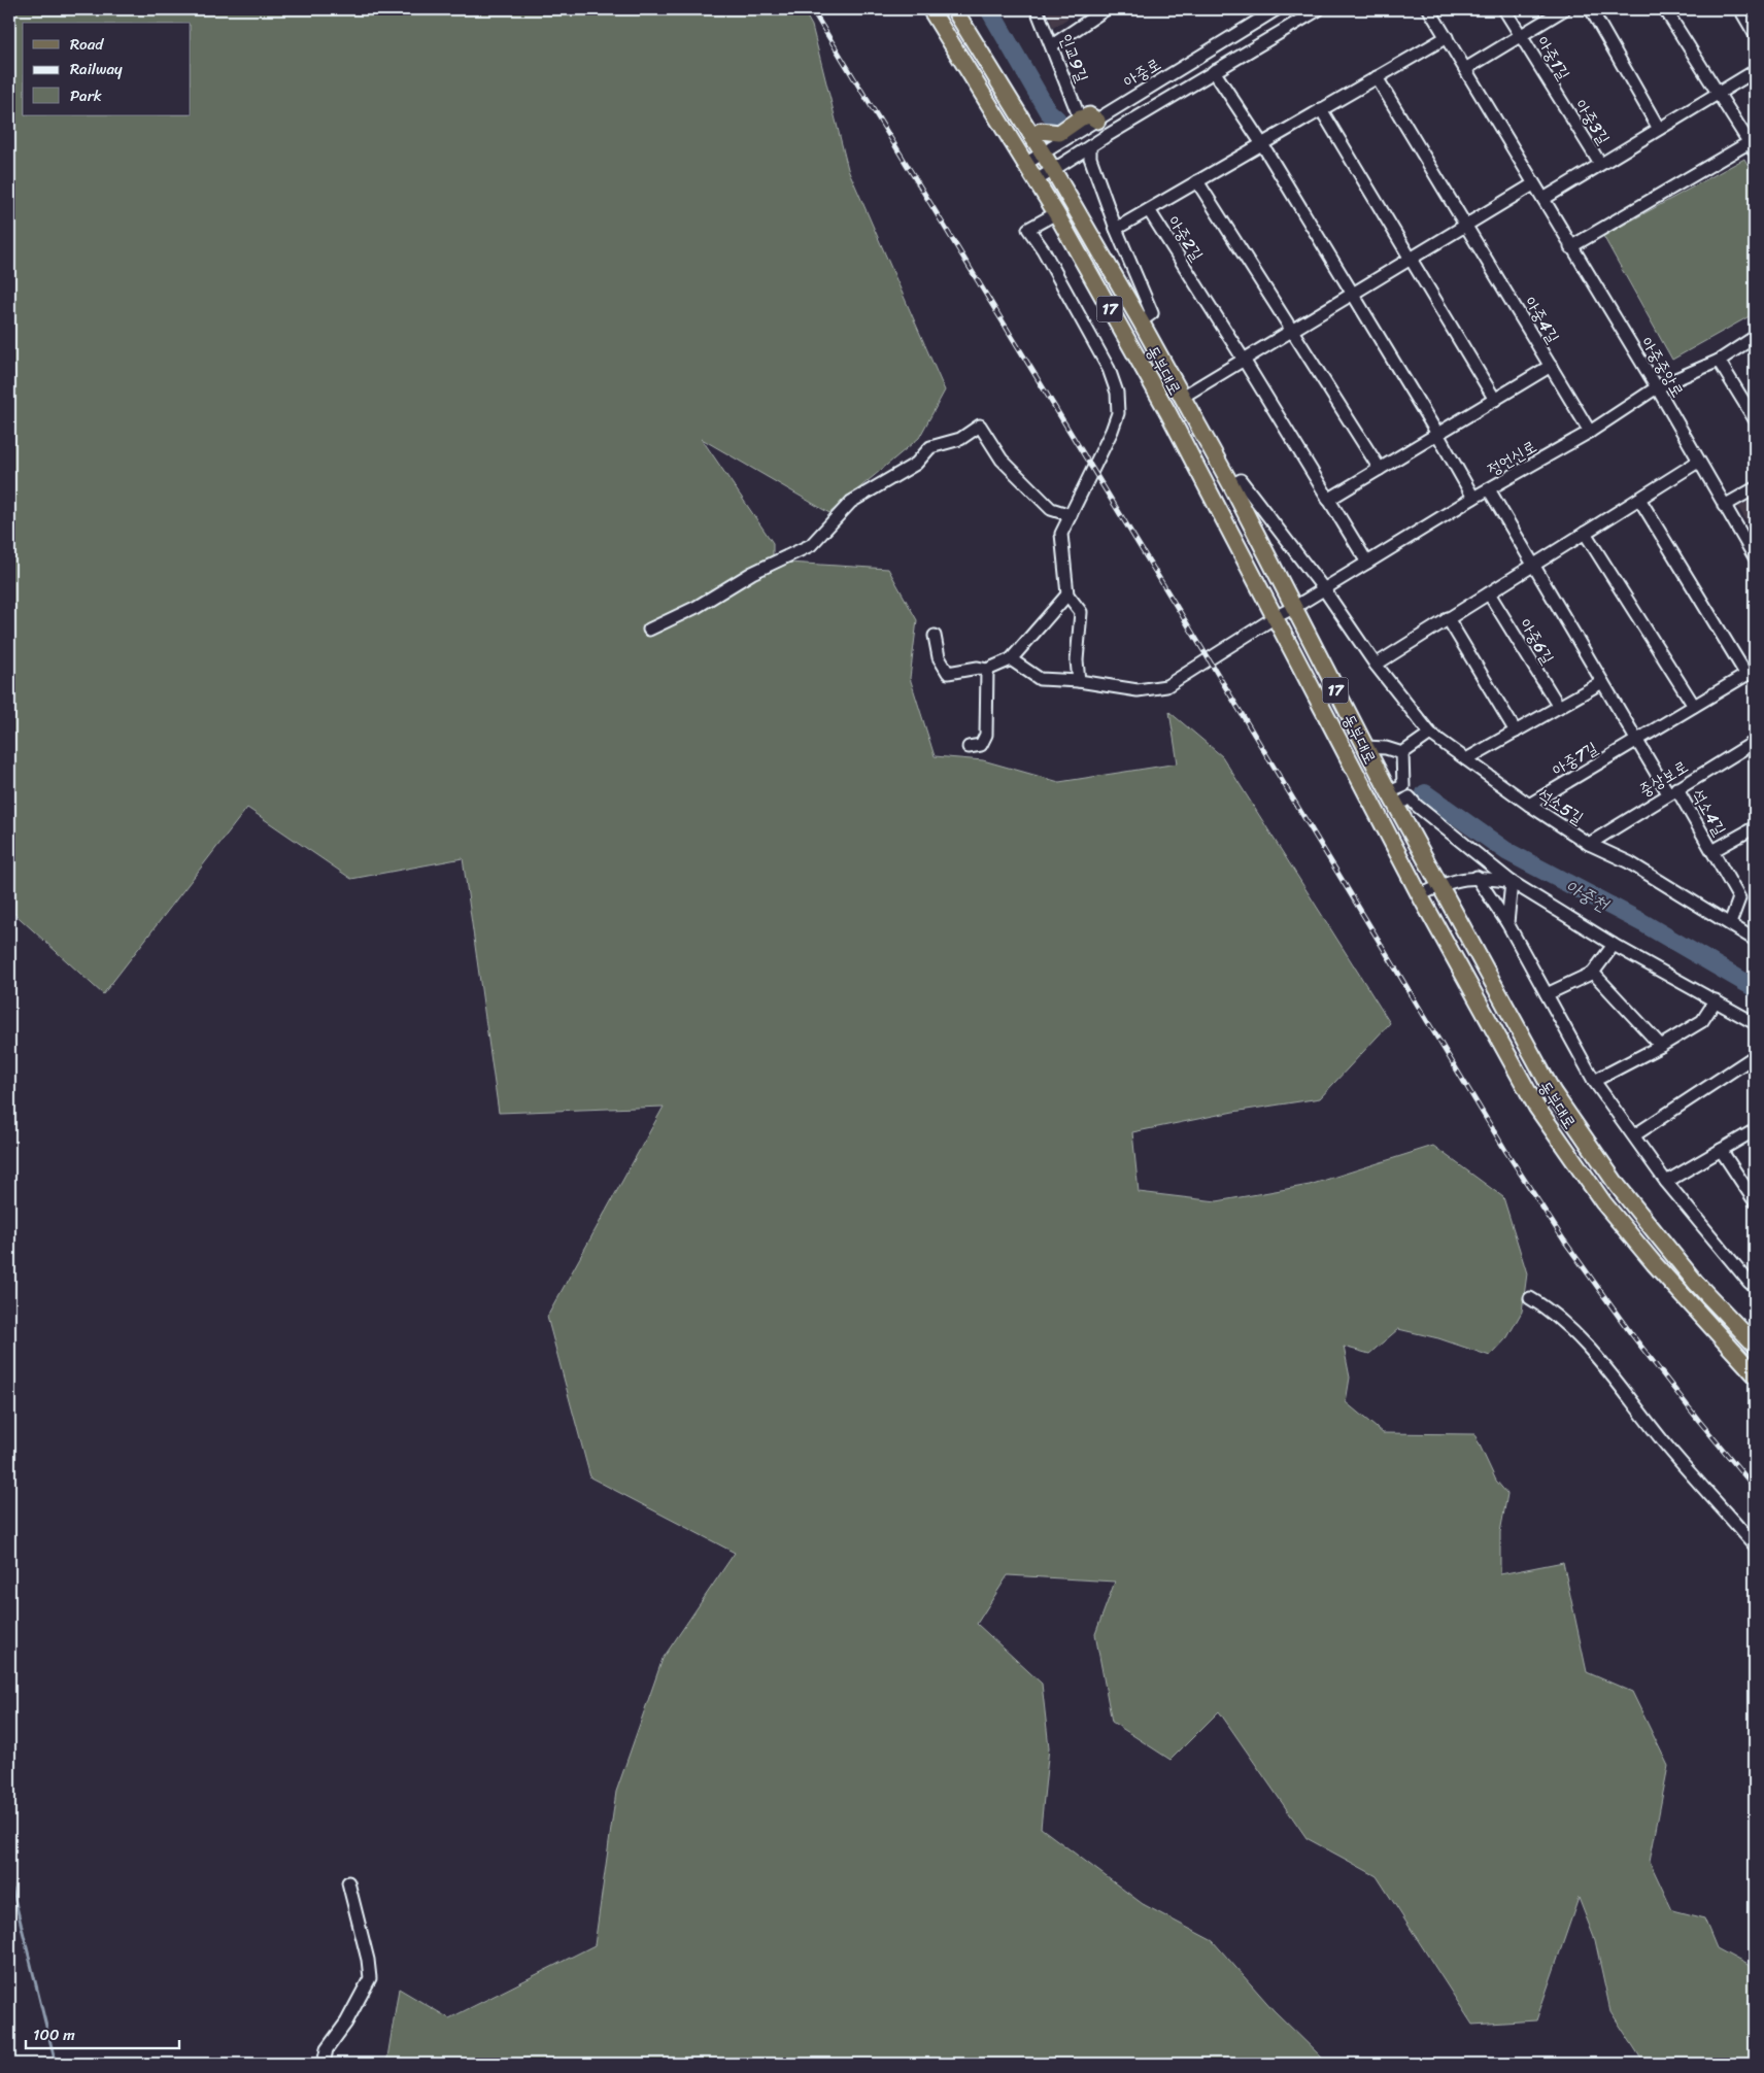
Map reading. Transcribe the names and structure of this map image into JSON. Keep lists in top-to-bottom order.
{
  "streets": {
    "main road": ["17", "동부대로"],
    "street": [
      "인교9길",
      "아중1길",
      "아중로",
      "아중3길",
      "아중2길",
      "아중4길",
      "아중중앙로",
      "정언신로",
      "아중6길",
      "아중7길",
      "중상보로",
      "석소5길",
      "석소4길"
    ]
  },
  "crossings": [
    ["아중1길", "아중3길"],
    ["아중1길", "아중중앙로"],
    ["아중로", "동부대로"],
    ["아중3길", "아중중앙로"],
    ["아중2길", "아중4길"],
    ["아중2길", "아중중앙로"],
    ["아중4길", "정언신로"],
    ["아중중앙로", "정언신로"],
    ["동부대로", "정언신로"],
    ["동부대로", "석소5길"],
    ["정언신로", "아중6길"],
    ["정언신로", "석소5길"],
    ["아중7길", "석소5길"],
    ["중상보로", "석소5길"],
    ["중상보로", "석소4길"],
    ["석소5길", "석소4길"]
  ],
  "water": ["아중천"],
  "legend": ["Road", "Railway", "Park"],
  "scale_bar": "100 m"
}
